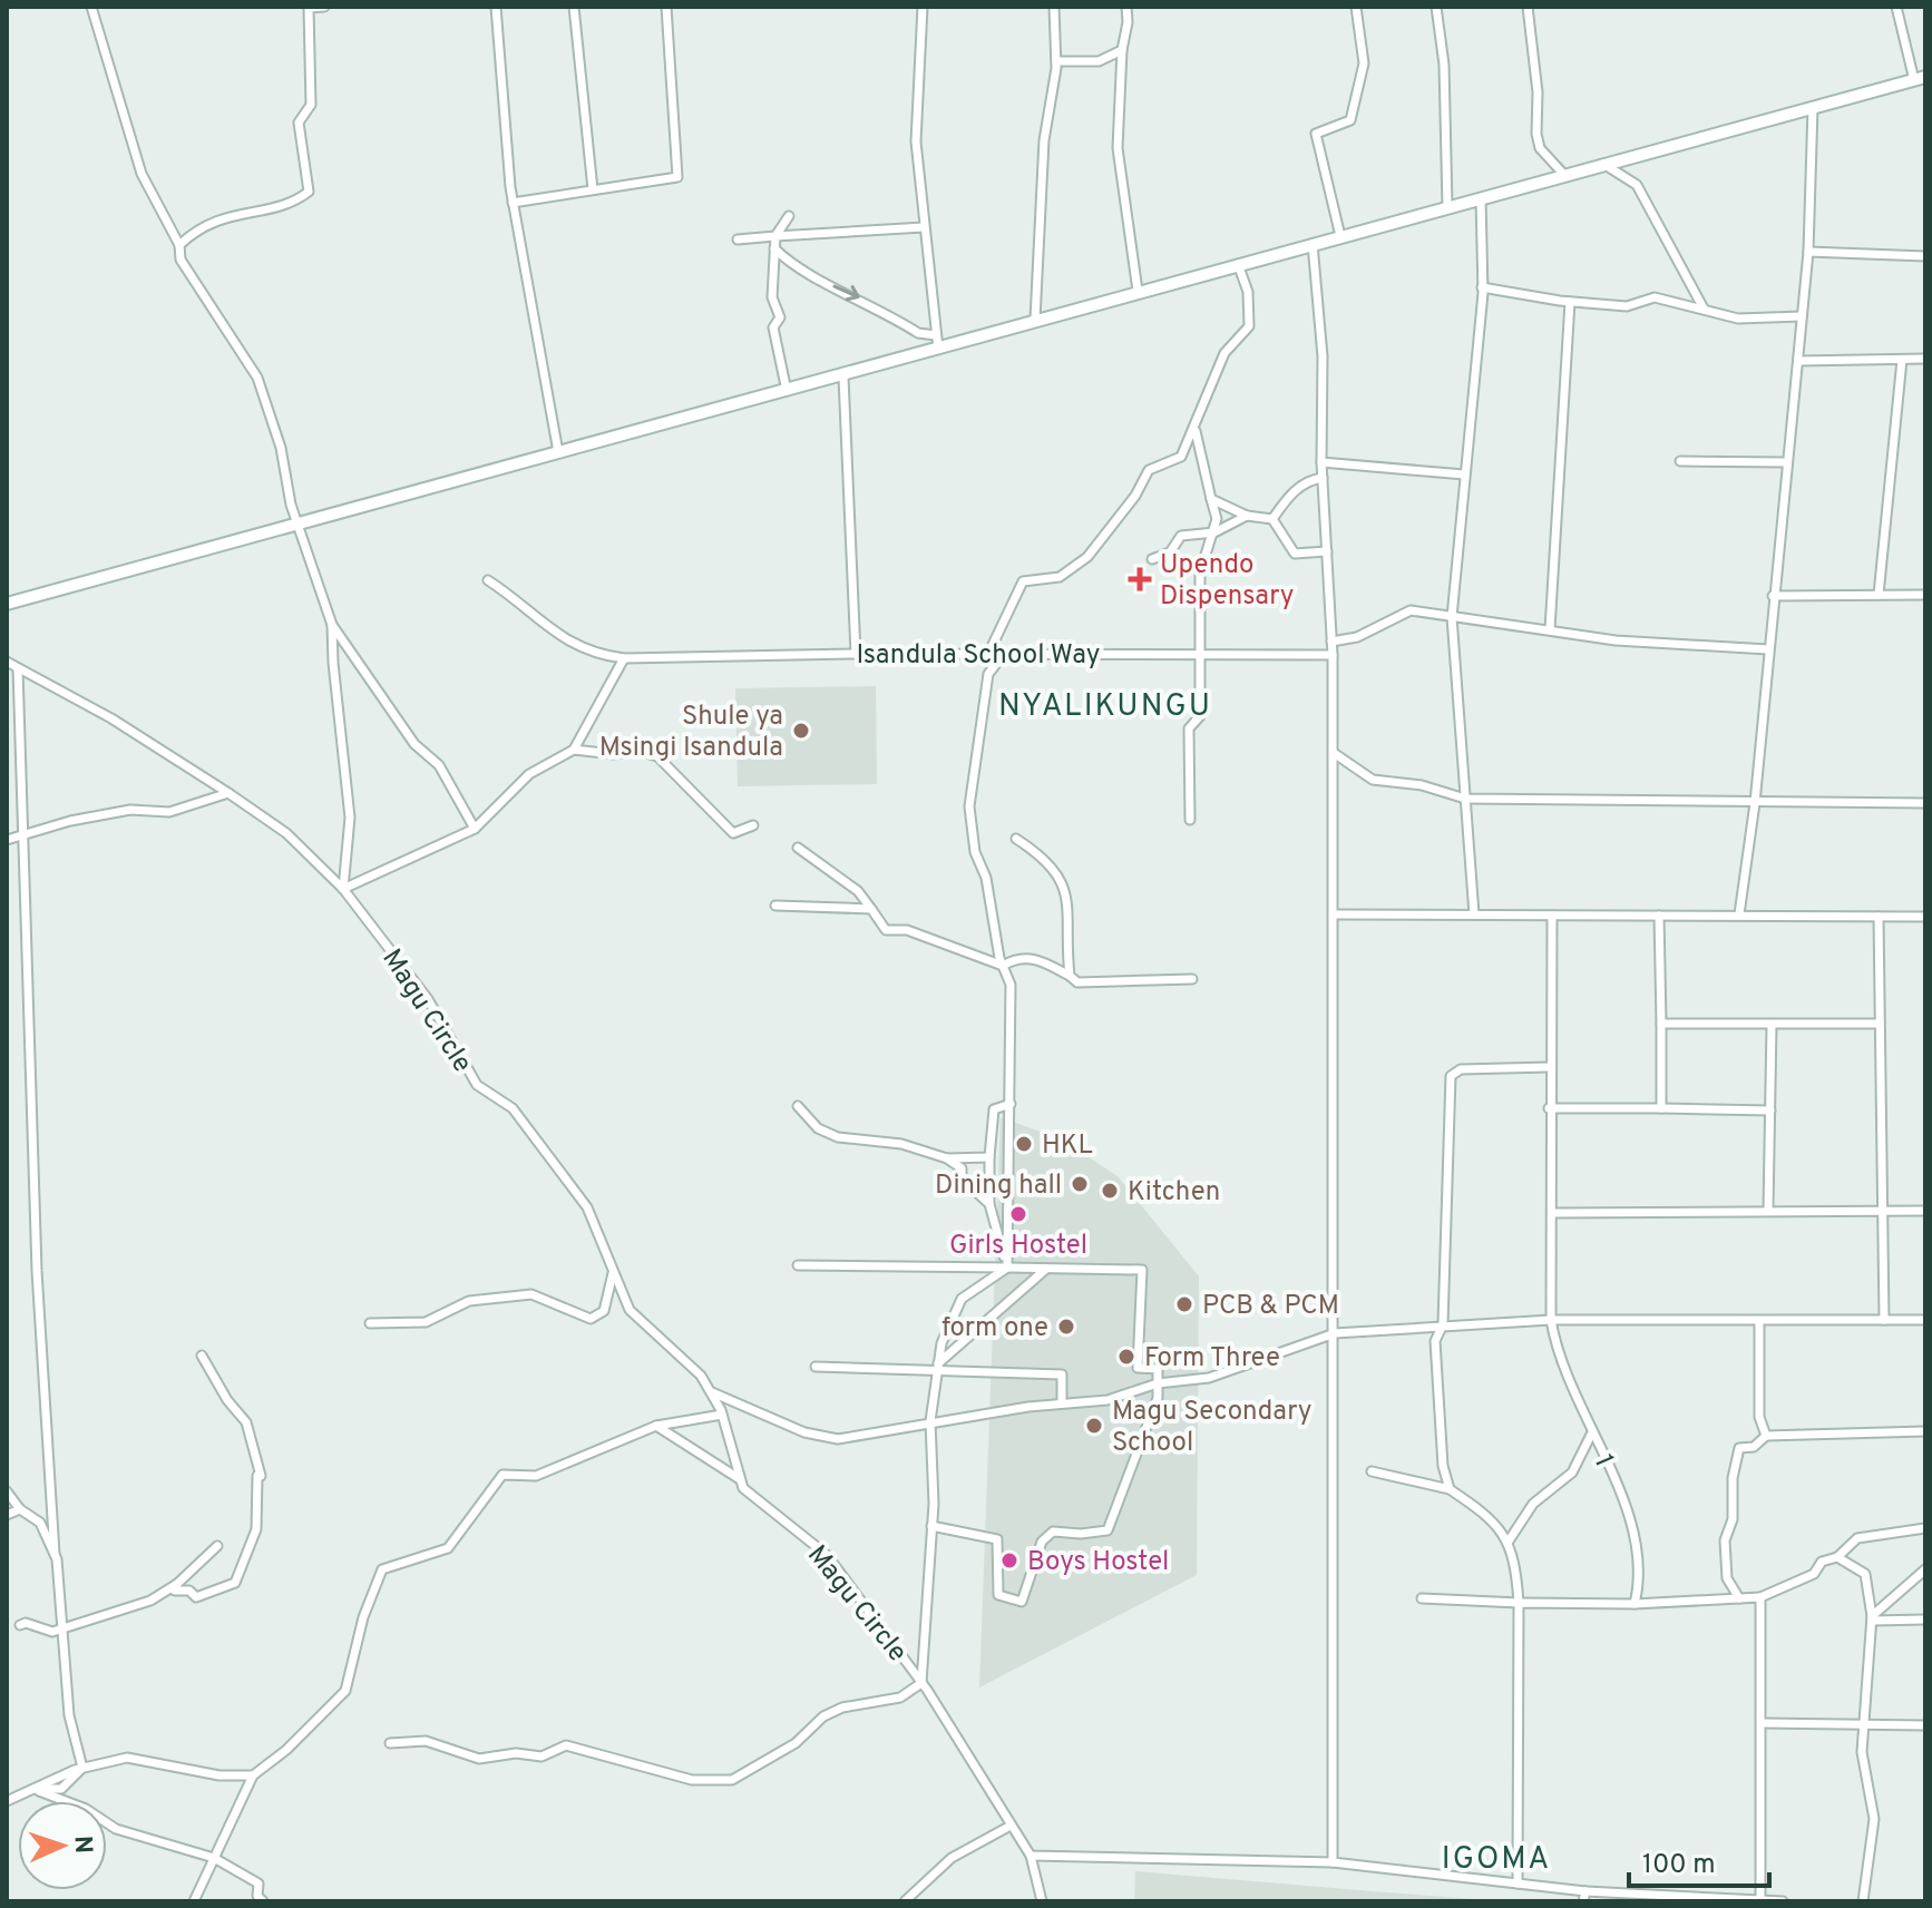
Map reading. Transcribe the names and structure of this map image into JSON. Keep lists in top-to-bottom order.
{
  "streets": {
    "street": ["Isandula School Way", "Magu Circle", "1"]
  },
  "districts": ["NYALIKUNGU", "IGOMA"],
  "places": {
    "health": ["Upendo Dispensary"],
    "other": [
      "Shule ya Msingi Isandula",
      "HKL",
      "Dining hall",
      "Kitchen",
      "Girls Hostel",
      "PCB & PCM",
      "form one",
      "Form Three",
      "Magu Secondary School",
      "Boys Hostel"
    ]
  },
  "scale_bar": "100 m",
  "north": "right"
}
